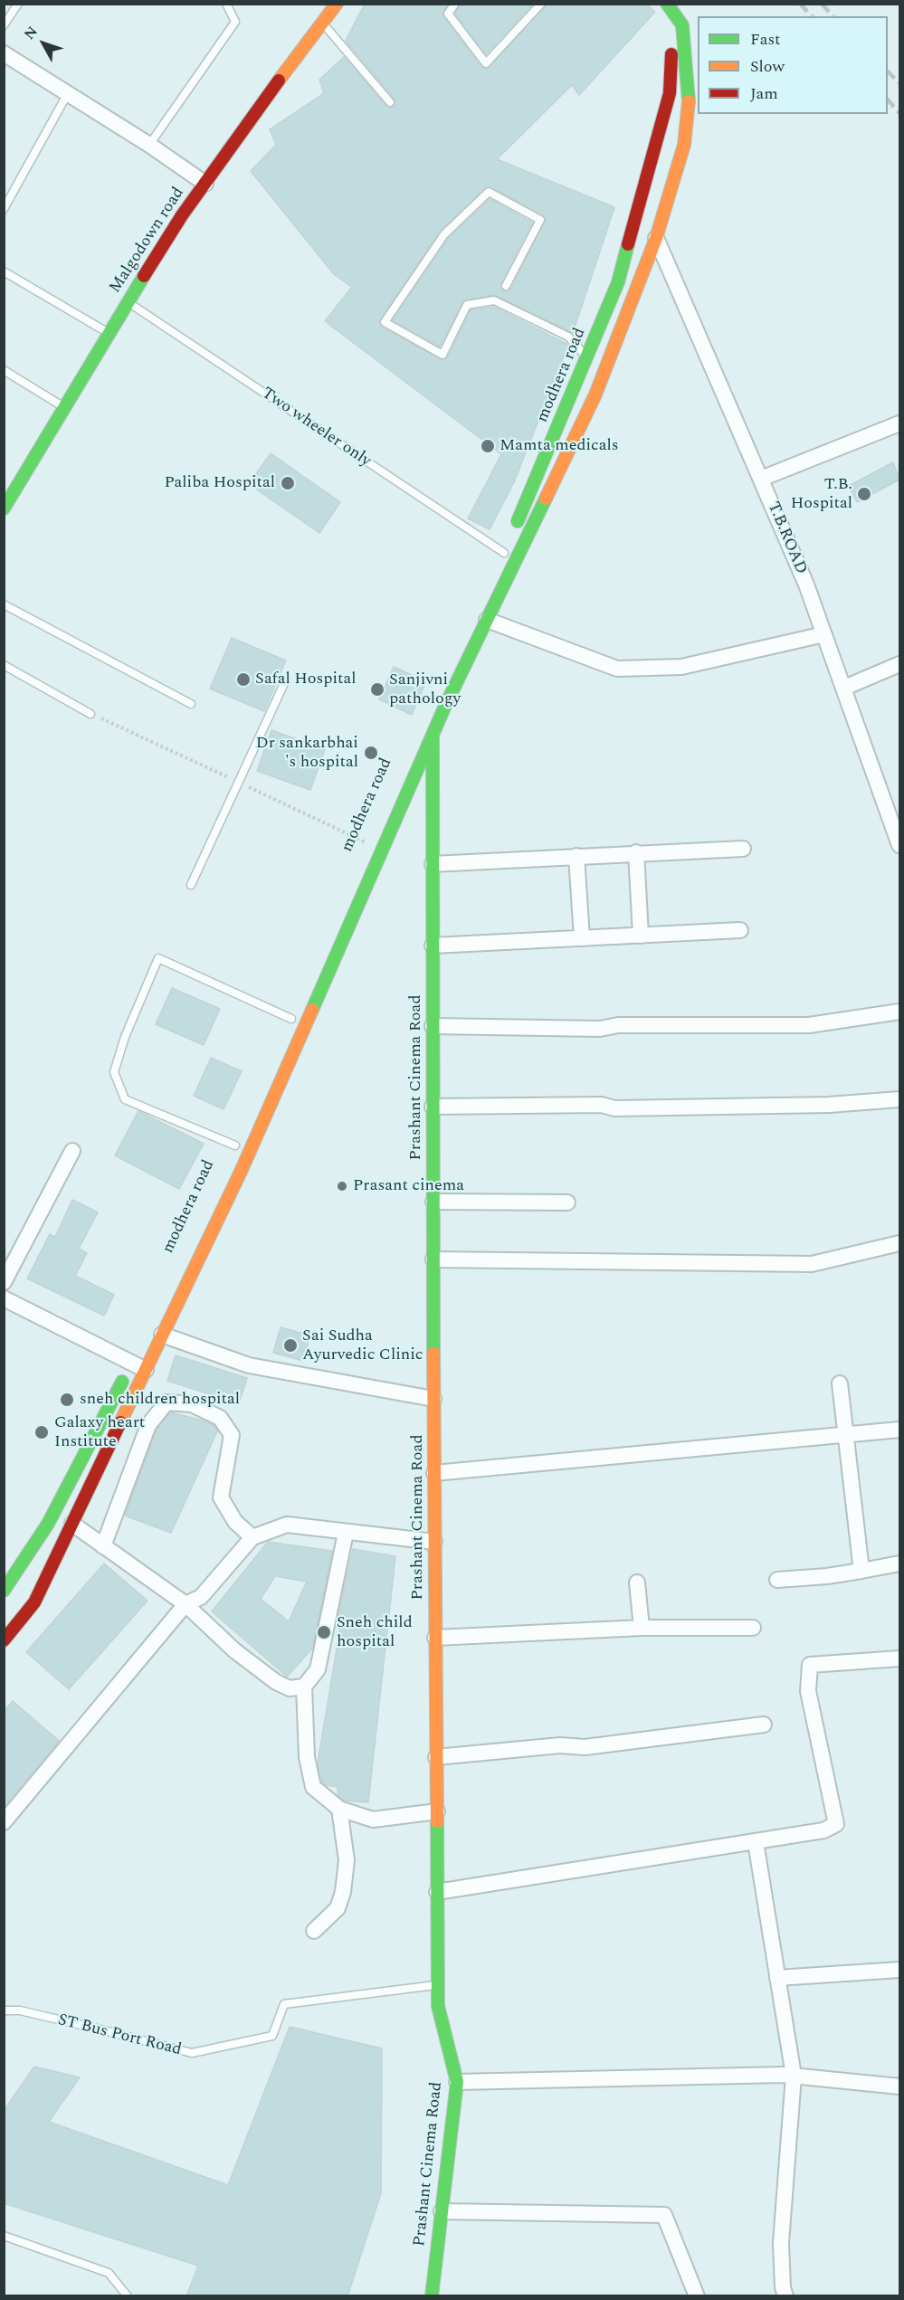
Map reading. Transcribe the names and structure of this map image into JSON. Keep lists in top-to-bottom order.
{
  "streets": {
    "main road": ["Malgodown road", "modhera road", "Prashant Cinema Road"],
    "street": ["T.B.ROAD"],
    "lane": ["Two wheeler only", "ST Bus Port Road"]
  },
  "crossings": [
    ["Malgodown road", "Two wheeler only"],
    ["modhera road", "Two wheeler only"],
    ["Prashant Cinema Road", "ST Bus Port Road"]
  ],
  "places": [
    "Mamta medicals",
    "Paliba Hospital",
    "T.B. Hospital",
    "Safal Hospital",
    "Sanjivni pathology",
    "Dr sankarbhai 's hospital",
    "Prasant cinema",
    "Sai Sudha Ayurvedic Clinic",
    "sneh children hospital",
    "Galaxy heart Institute",
    "Sneh child hospital"
  ],
  "legend": ["Fast", "Slow", "Jam"],
  "north": "top left"
}
